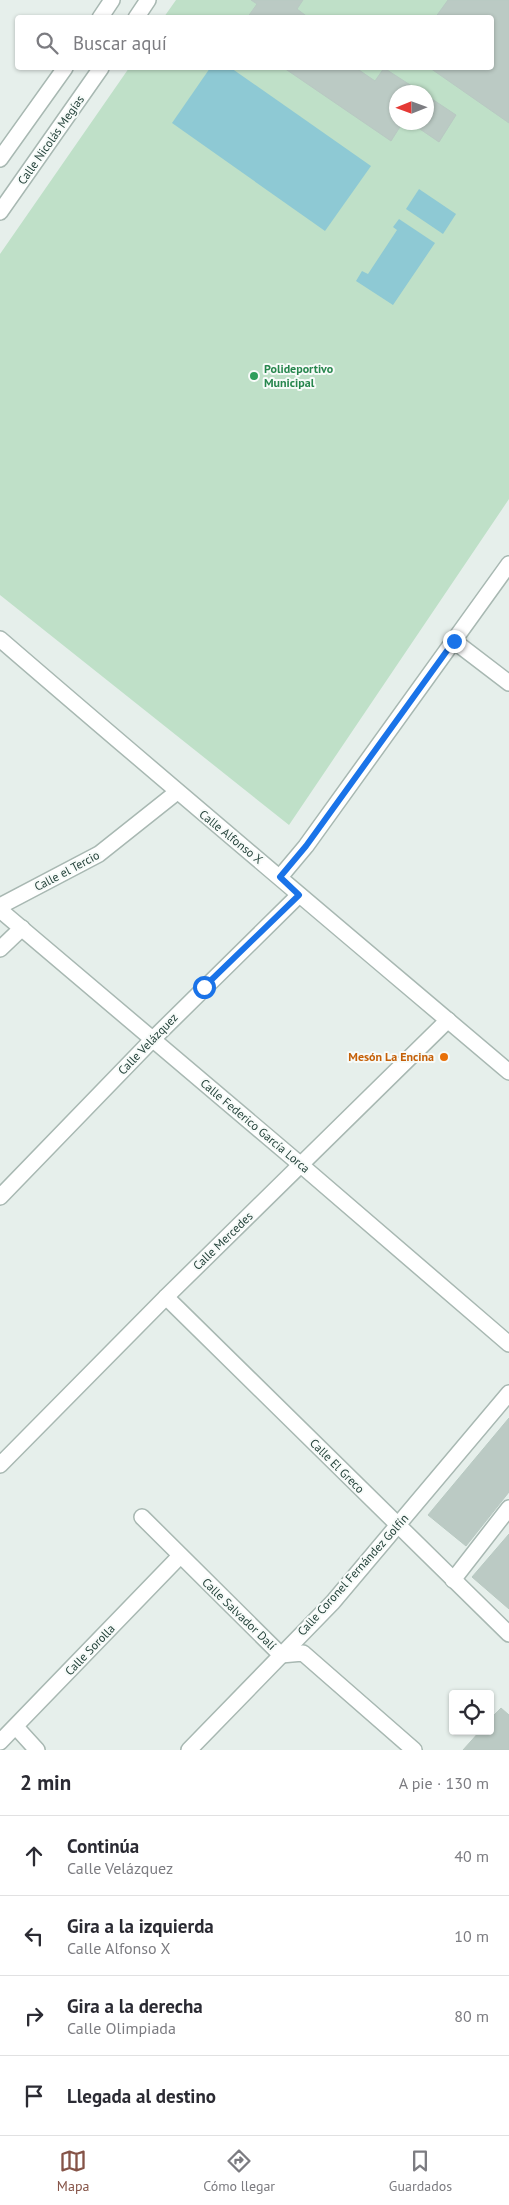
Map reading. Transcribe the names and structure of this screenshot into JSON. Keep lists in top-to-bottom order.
{
  "streets": {
    "street": [
      "Calle Nicolás Megías",
      "Calle Alfonso X",
      "Calle el Tercio",
      "Calle Velázquez",
      "Calle Federico García Lorca",
      "Calle Mercedes",
      "Calle El Greco",
      "Calle Coronel Fernández Golfín",
      "Calle Salvador Dalí",
      "Calle Sorolla"
    ]
  },
  "crossings": [
    ["Calle Alfonso X", "Calle el Tercio"],
    ["Calle Alfonso X", "Calle Velázquez"],
    ["Calle Alfonso X", "Calle Mercedes"],
    ["Calle el Tercio", "Calle Federico García Lorca"],
    ["Calle Velázquez", "Calle Federico García Lorca"],
    ["Calle Federico García Lorca", "Calle Mercedes"],
    ["Calle Mercedes", "Calle El Greco"],
    ["Calle El Greco", "Calle Coronel Fernández Golfín"],
    ["Calle Coronel Fernández Golfín", "Calle Salvador Dalí"],
    ["Calle Salvador Dalí", "Calle Sorolla"]
  ],
  "places": ["Polideportivo Municipal", "Mesón La Encina"],
  "north": "left",
  "page": {
    "search": "Buscar aquí",
    "heading": ["2 min", "A pie · 130 m"],
    "list": [
      ["Continúa", "Calle Velázquez", "40 m"],
      ["Gira a la izquierda", "Calle Alfonso X", "10 m"],
      ["Gira a la derecha", "Calle Olimpiada", "80 m"],
      "Llegada al destino"
    ],
    "nav": ["Mapa", "Cómo llegar", "Guardados"]
  }
}
